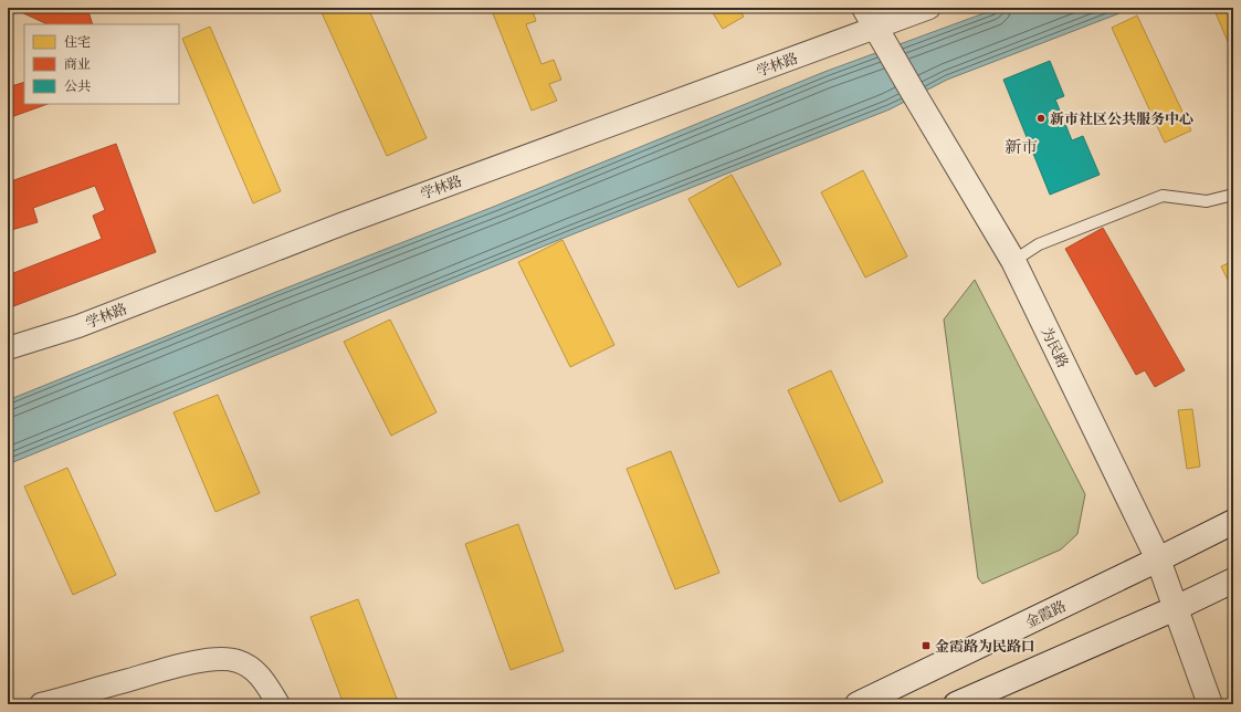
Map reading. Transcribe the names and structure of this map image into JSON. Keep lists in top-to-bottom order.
{
  "streets": {
    "street": ["学林路", "为民路", "金霞路"]
  },
  "crossings": [
    ["学林路", "为民路"],
    ["为民路", "金霞路"]
  ],
  "districts": ["新市"],
  "places": {
    "other": ["新市社区公共服务中心"],
    "transit": ["金霞路为民路口"]
  },
  "legend": ["住宅", "商业", "公共"]
}
